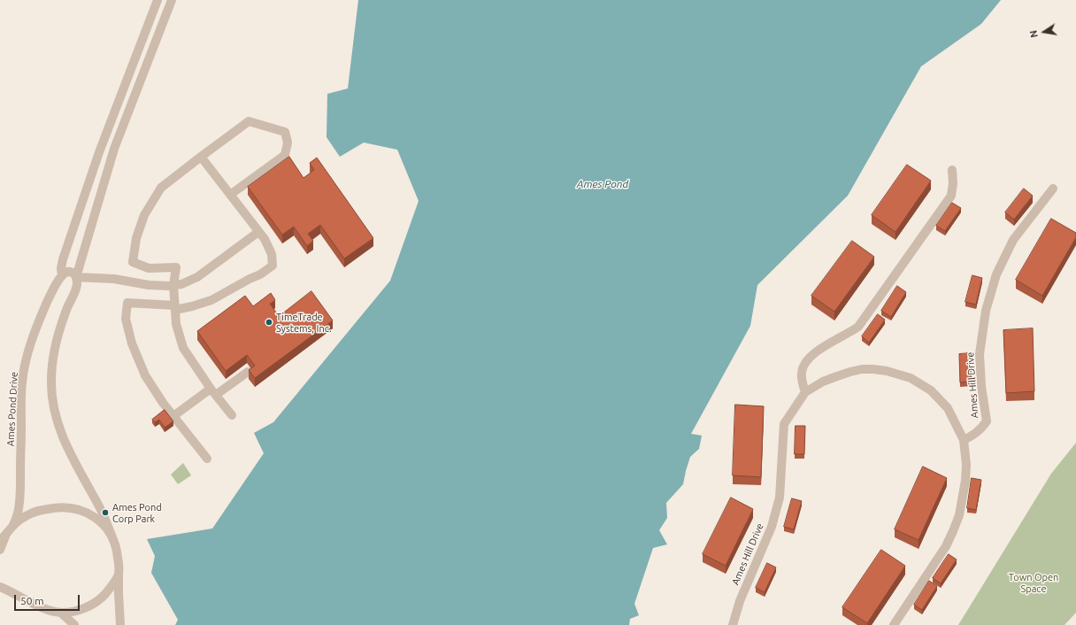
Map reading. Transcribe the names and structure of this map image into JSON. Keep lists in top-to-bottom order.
{
  "streets": {
    "street": ["Ames Hill Drive", "Ames Pond Drive"]
  },
  "water": ["Ames Pond"],
  "parks": ["Town Open Space"],
  "places": ["TimeTrade Systems, Inc.", "Ames Pond Corp Park"],
  "scale_bar": "50 m",
  "north": "left"
}
